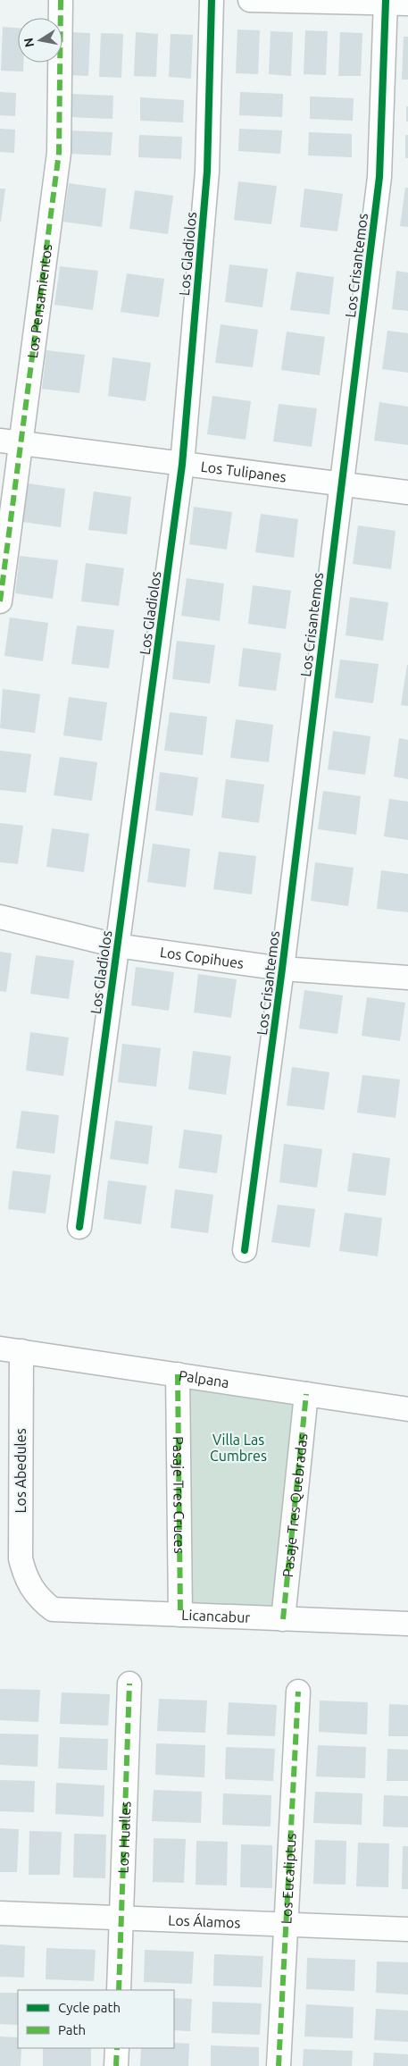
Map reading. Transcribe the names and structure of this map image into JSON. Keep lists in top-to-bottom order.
{
  "streets": {
    "street": [
      "Los Gladiolos",
      "Los Crisantemos",
      "Los Pensamientos",
      "Los Tulipanes",
      "Los Copihues",
      "Palpana",
      "Los Abedules",
      "Pasaje Tres Cruces",
      "Pasaje Tres Quebradas",
      "Licancabur",
      "Los Hualles",
      "Los Eucaliptus",
      "Los Álamos"
    ]
  },
  "crossings": [
    ["Los Gladiolos", "Los Tulipanes"],
    ["Los Gladiolos", "Los Copihues"],
    ["Los Crisantemos", "Los Tulipanes"],
    ["Los Crisantemos", "Los Copihues"],
    ["Los Pensamientos", "Los Tulipanes"],
    ["Palpana", "Los Abedules"],
    ["Palpana", "Pasaje Tres Cruces"],
    ["Palpana", "Pasaje Tres Quebradas"],
    ["Los Abedules", "Licancabur"],
    ["Pasaje Tres Cruces", "Licancabur"],
    ["Pasaje Tres Quebradas", "Licancabur"],
    ["Los Hualles", "Los Álamos"],
    ["Los Eucaliptus", "Los Álamos"]
  ],
  "parks": ["Villa Las Cumbres"],
  "legend": ["Cycle path", "Path"],
  "north": "left"
}
